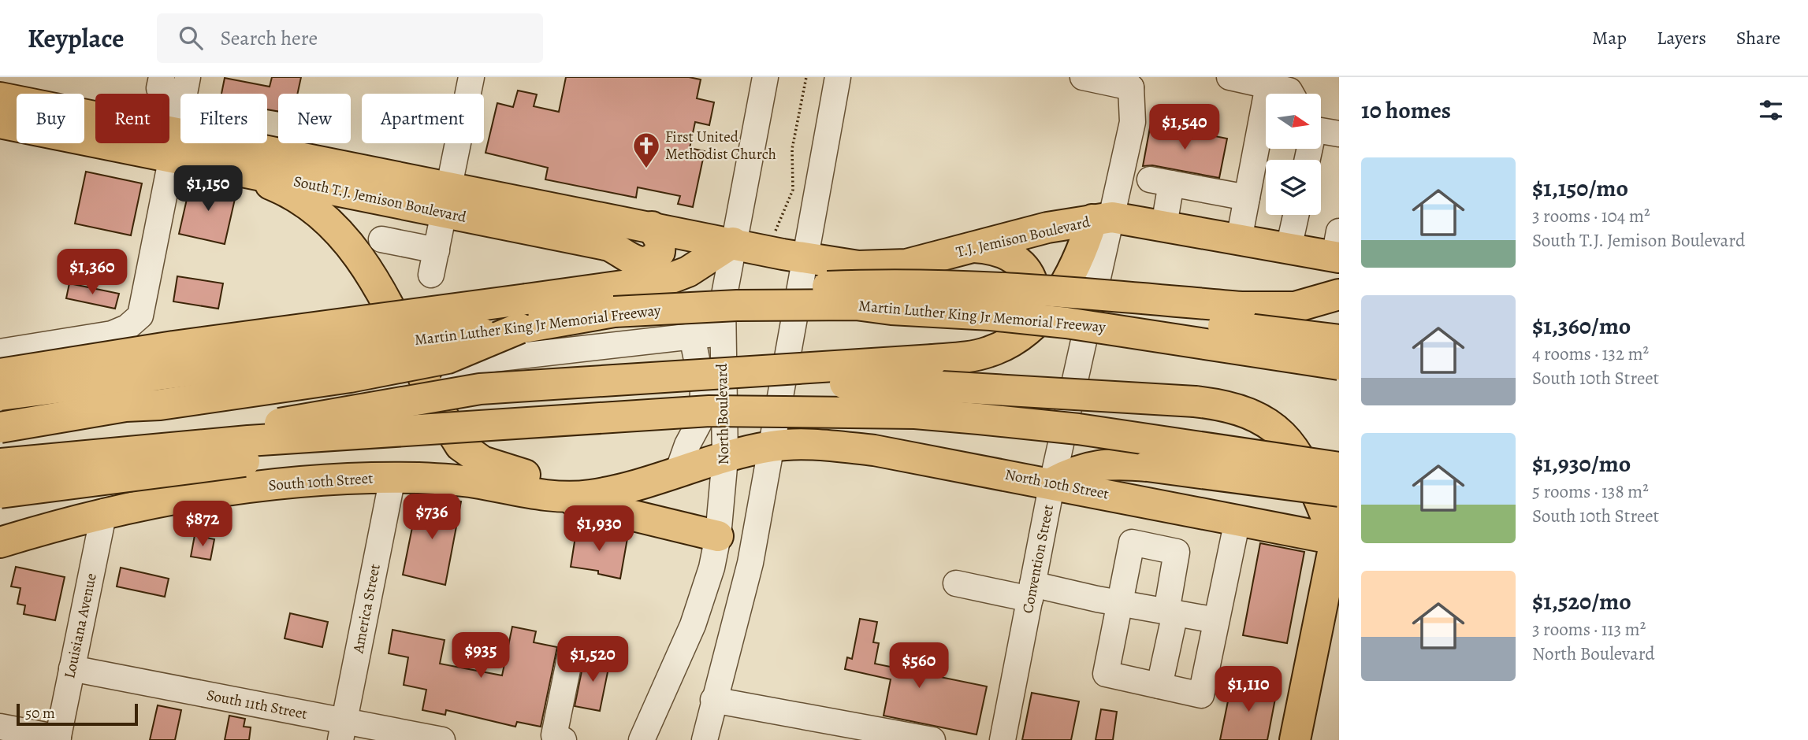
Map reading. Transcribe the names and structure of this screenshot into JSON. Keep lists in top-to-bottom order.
{
  "streets": {
    "main road": [
      "South T.J. Jemison Boulevard",
      "T.J. Jemison Boulevard",
      "Martin Luther King Jr Memorial Freeway",
      "South 10th Street",
      "North 10th Street"
    ],
    "street": [
      "North Boulevard",
      "Convention Street",
      "America Street",
      "Louisiana Avenue",
      "South 11th Street"
    ]
  },
  "crossings": [
    ["South T.J. Jemison Boulevard", "T.J. Jemison Boulevard"],
    ["South T.J. Jemison Boulevard", "North Boulevard"],
    ["T.J. Jemison Boulevard", "Convention Street"],
    ["North Boulevard", "South 10th Street"],
    ["South 10th Street", "North 10th Street"],
    ["South 10th Street", "America Street"],
    ["South 10th Street", "Louisiana Avenue"],
    ["North 10th Street", "Convention Street"],
    ["America Street", "South 11th Street"],
    ["Louisiana Avenue", "South 11th Street"]
  ],
  "places": {
    "church": ["First United Methodist Church"]
  },
  "scale_bar": "50 m",
  "north": "right",
  "page": {
    "header": "Keyplace",
    "search": "Search here",
    "nav": ["Map", "Layers", "Share"],
    "heading": "10 homes",
    "chip": [
      "Buy",
      "Rent",
      "Filters",
      "New",
      "Apartment"
    ],
    "price": [
      "$1,540",
      "$1,150",
      "$1,360",
      "$736",
      "$872",
      "$1,930",
      "$935",
      "$1,520",
      "$560",
      "$1,110"
    ],
    "list": [
      {
        "name": "$1,150/mo",
        "note": "3 rooms · 104 m² · South T.J. Jemison Boulevard"
      },
      {
        "name": "$1,360/mo",
        "note": "4 rooms · 132 m² · South 10th Street"
      },
      {
        "name": "$1,930/mo",
        "note": "5 rooms · 138 m² · South 10th Street"
      },
      {
        "name": "$1,520/mo",
        "note": "3 rooms · 113 m² · North Boulevard"
      }
    ],
    "scale": "50 m"
  }
}
